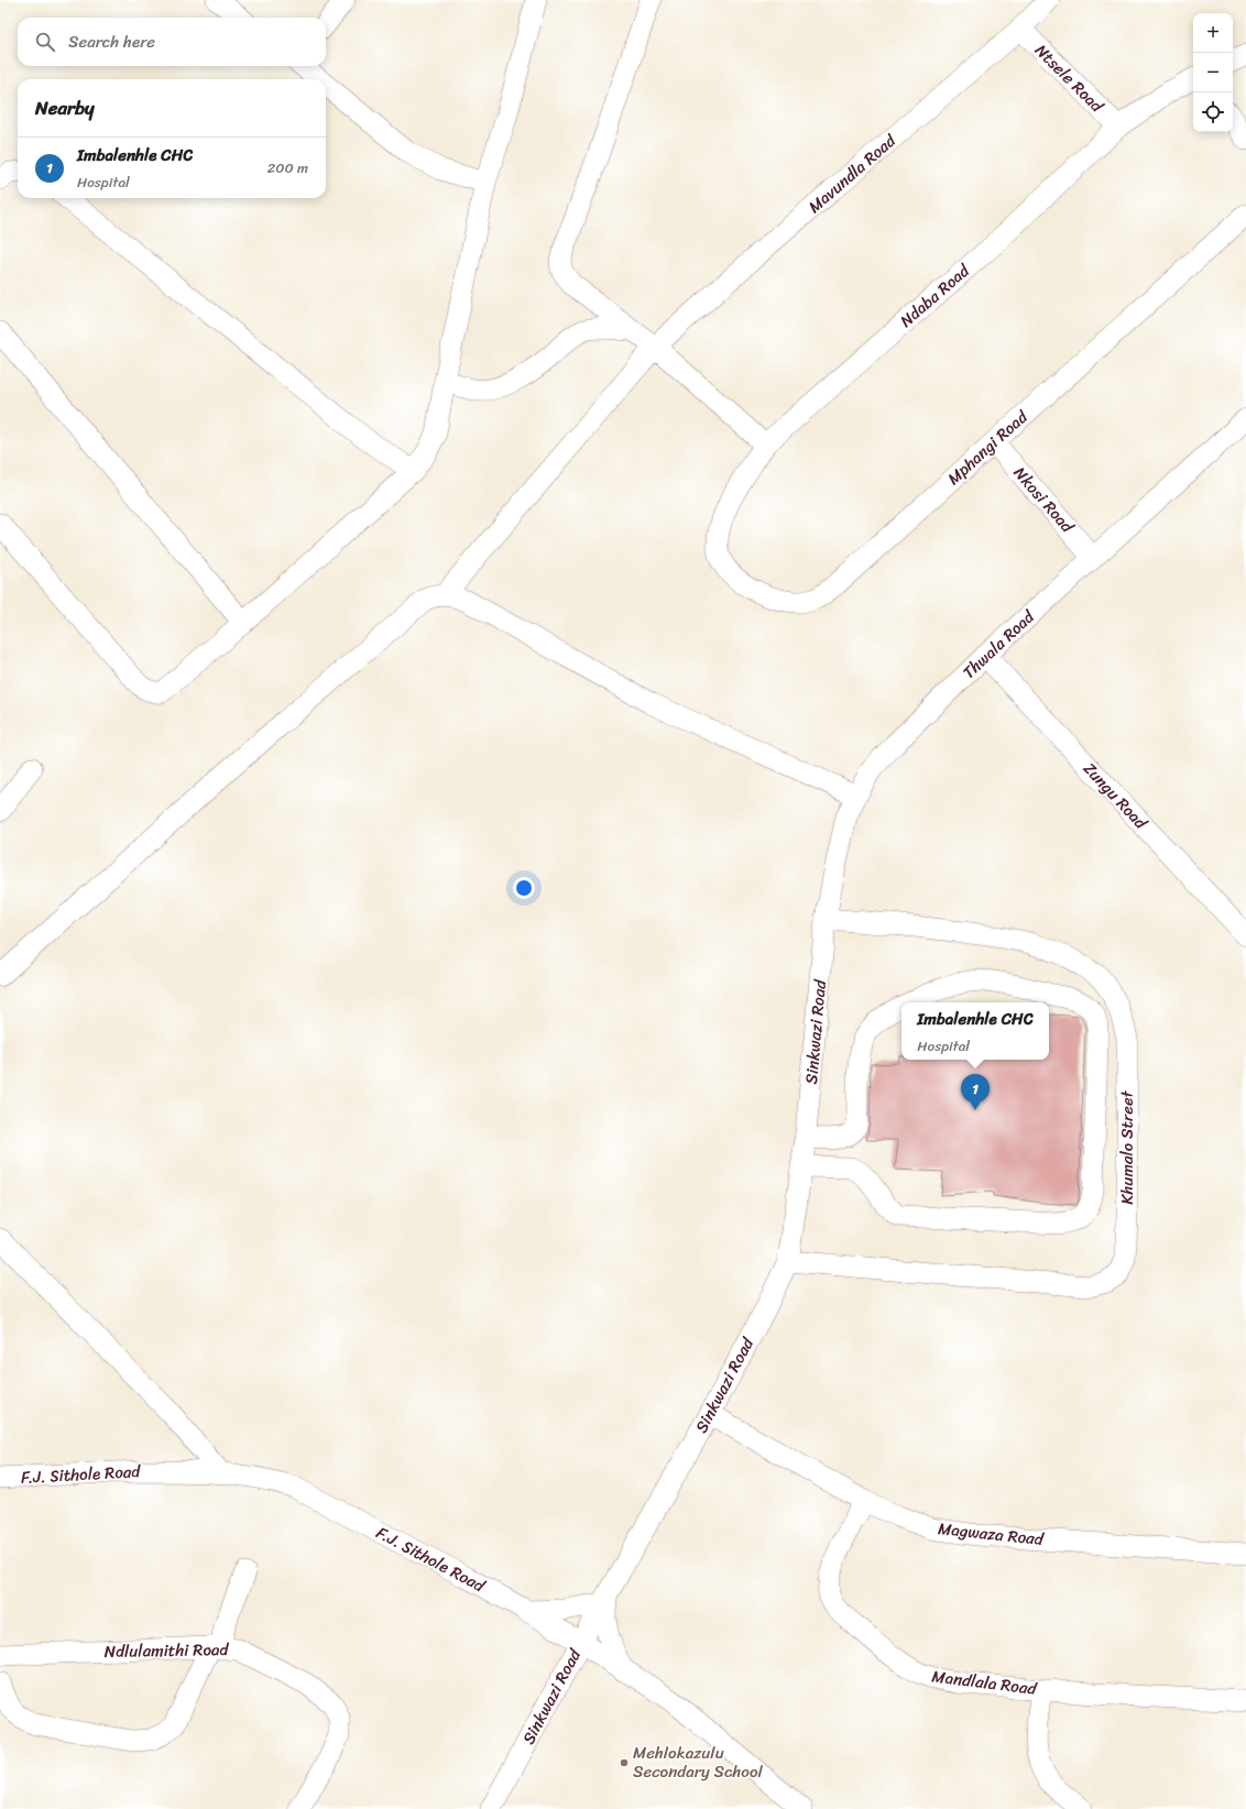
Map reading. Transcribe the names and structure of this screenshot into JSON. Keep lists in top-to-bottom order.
{
  "streets": {
    "street": [
      "Ntsele Road",
      "Mavundla Road",
      "Ndaba Road",
      "Mphangi Road",
      "Nkosi Road",
      "Thwala Road",
      "Zungu Road",
      "Sinkwazi Road",
      "Khumalo Street",
      "F.J. Sithole Road",
      "Magwaza Road",
      "Ndlulamithi Road",
      "Mandlala Road"
    ]
  },
  "crossings": [
    ["Ntsele Road", "Mavundla Road"],
    ["Ntsele Road", "Ndaba Road"],
    ["Ndaba Road", "Mphangi Road"],
    ["Mphangi Road", "Nkosi Road"],
    ["Nkosi Road", "Thwala Road"],
    ["Thwala Road", "Zungu Road"],
    ["Thwala Road", "Sinkwazi Road"],
    ["Thwala Road", "Khumalo Street"],
    ["Sinkwazi Road", "Khumalo Street"],
    ["Sinkwazi Road", "F.J. Sithole Road"],
    ["Sinkwazi Road", "Magwaza Road"],
    ["Magwaza Road", "Mandlala Road"]
  ],
  "places": ["Mehlokazulu Secondary School"],
  "page": {
    "map_buttons": ["+", "−"],
    "search": "Search here",
    "heading": "Nearby",
    "list": [
      {
        "mark": "1",
        "name": "Imbalenhle CHC",
        "note": "Hospital",
        "value": "200 m"
      }
    ],
    "popup": ["Imbalenhle CHC", "Hospital"],
    "pins": "1"
  }
}
